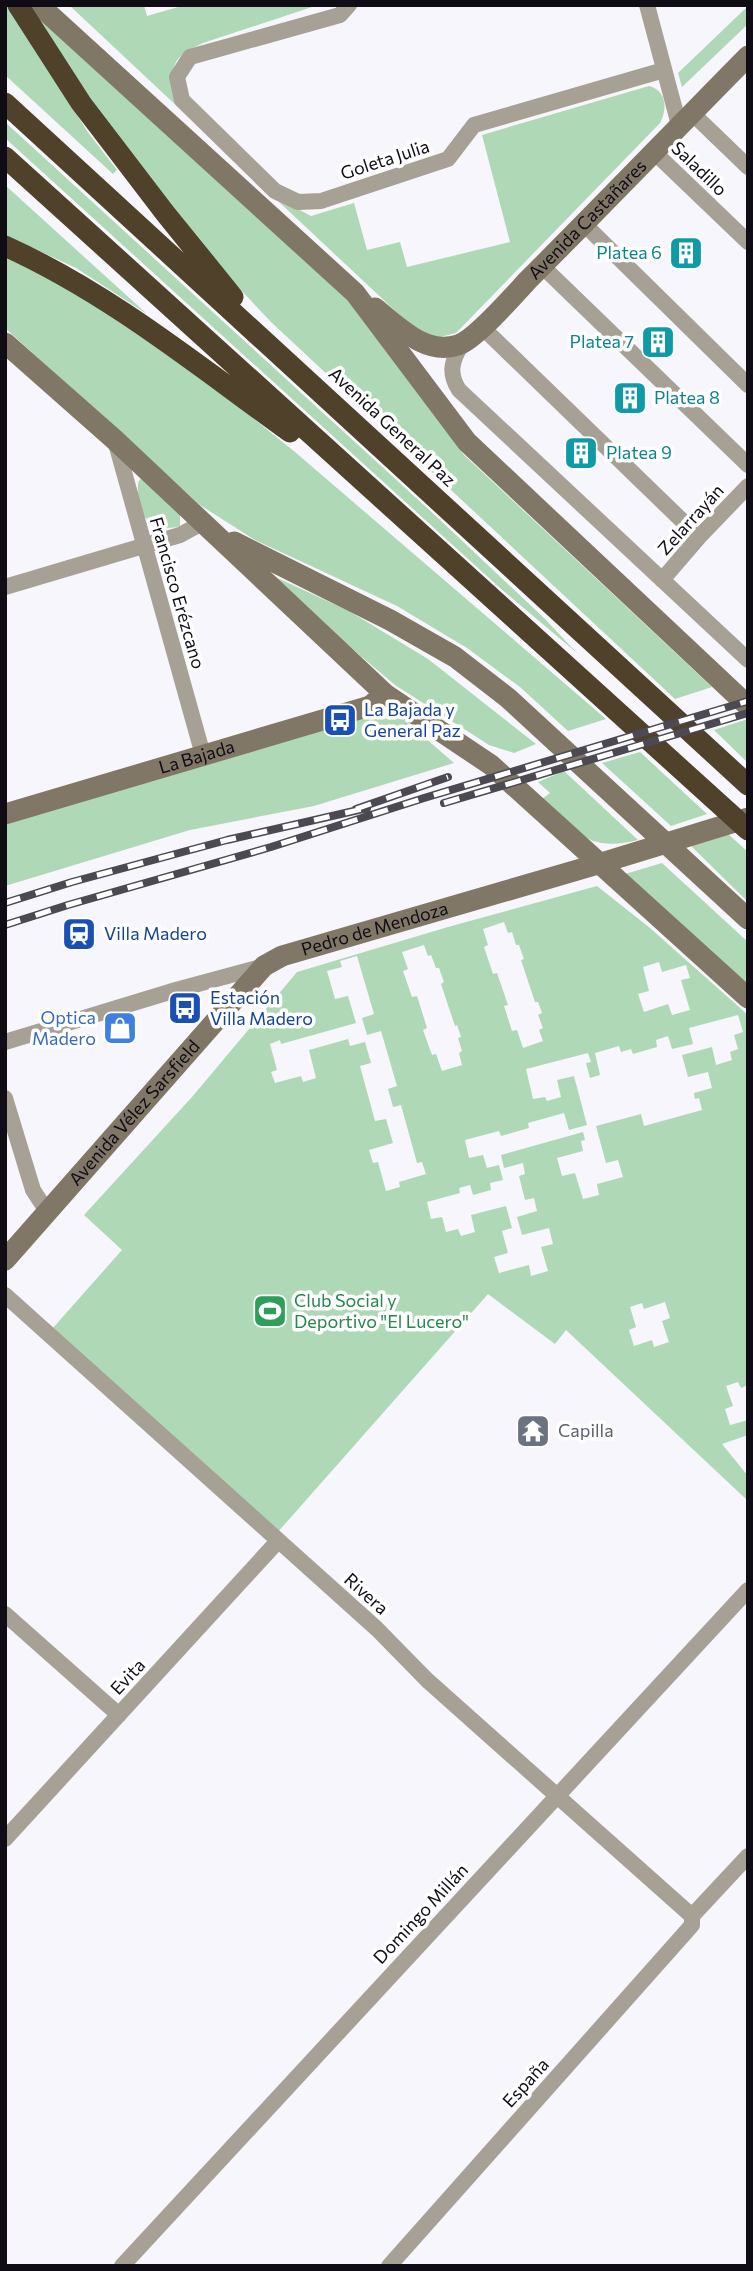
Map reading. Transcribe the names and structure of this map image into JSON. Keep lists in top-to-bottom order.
{
  "streets": {
    "highway": ["Avenida General Paz"],
    "street": [
      "Goleta Julia",
      "Saladillo",
      "Avenida Castañares",
      "Zelarrayán",
      "Francisco Erézcano",
      "La Bajada",
      "Pedro de Mendoza",
      "Avenida Vélez Sarsfield",
      "Rivera",
      "Evita",
      "Domingo Millán",
      "España"
    ]
  },
  "crossings": [
    ["Saladillo", "Avenida Castañares"],
    ["Francisco Erézcano", "La Bajada"],
    ["Pedro de Mendoza", "Avenida Vélez Sarsfield"],
    ["Rivera", "Evita"],
    ["Rivera", "Domingo Millán"],
    ["Rivera", "España"]
  ],
  "places": {
    "building": [
      "Platea 6",
      "Platea 7",
      "Platea 8",
      "Platea 9"
    ],
    "bus stop": ["La Bajada y General Paz", "Estación Villa Madero"],
    "station": ["Villa Madero"],
    "shop": ["Optica Madero"],
    "sports": ["Club Social y Deportivo \"El Lucero\""],
    "temple": ["Capilla"]
  }
}
